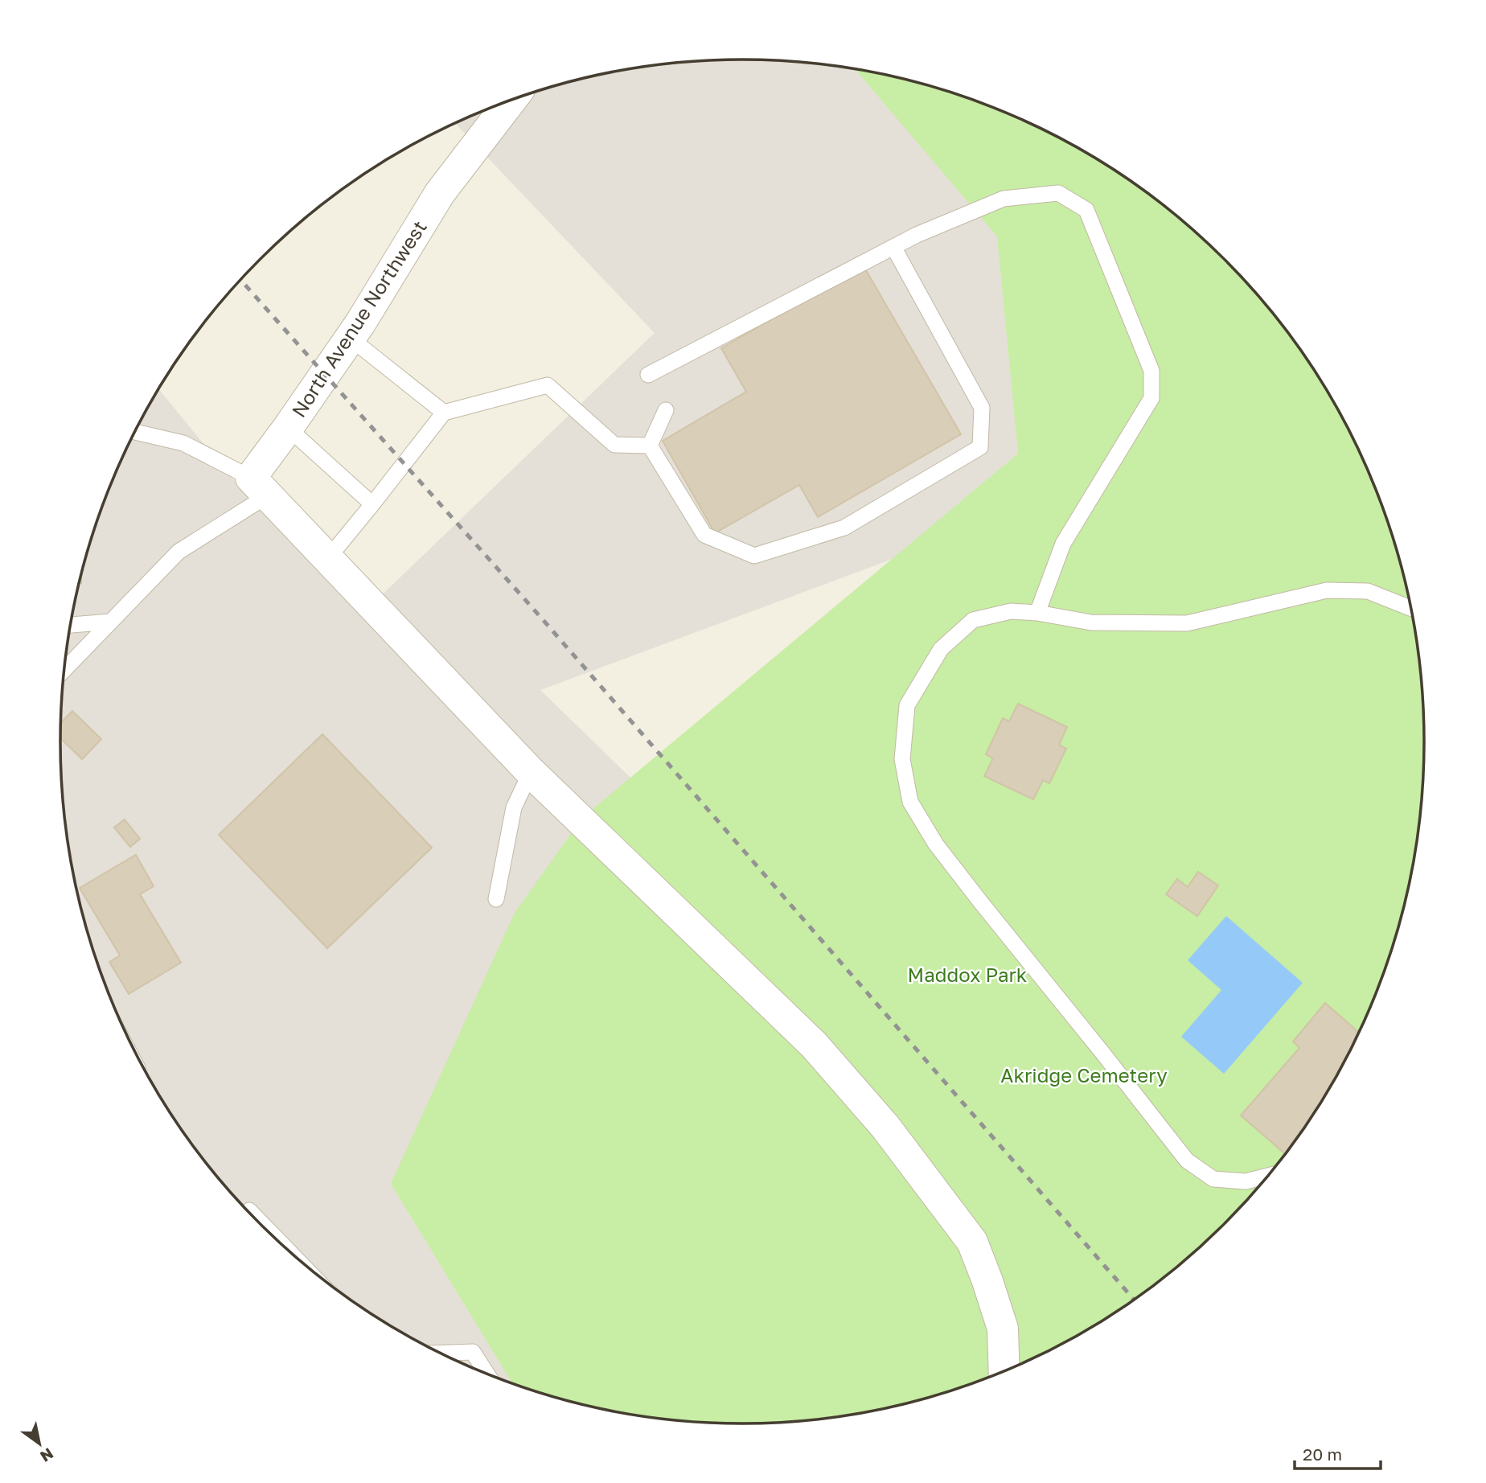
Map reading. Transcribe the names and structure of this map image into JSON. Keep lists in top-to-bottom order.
{
  "streets": {
    "street": ["North Avenue Northwest"]
  },
  "parks": ["Maddox Park", "Akridge Cemetery"],
  "scale_bar": "20 m",
  "north": "bottom right"
}
